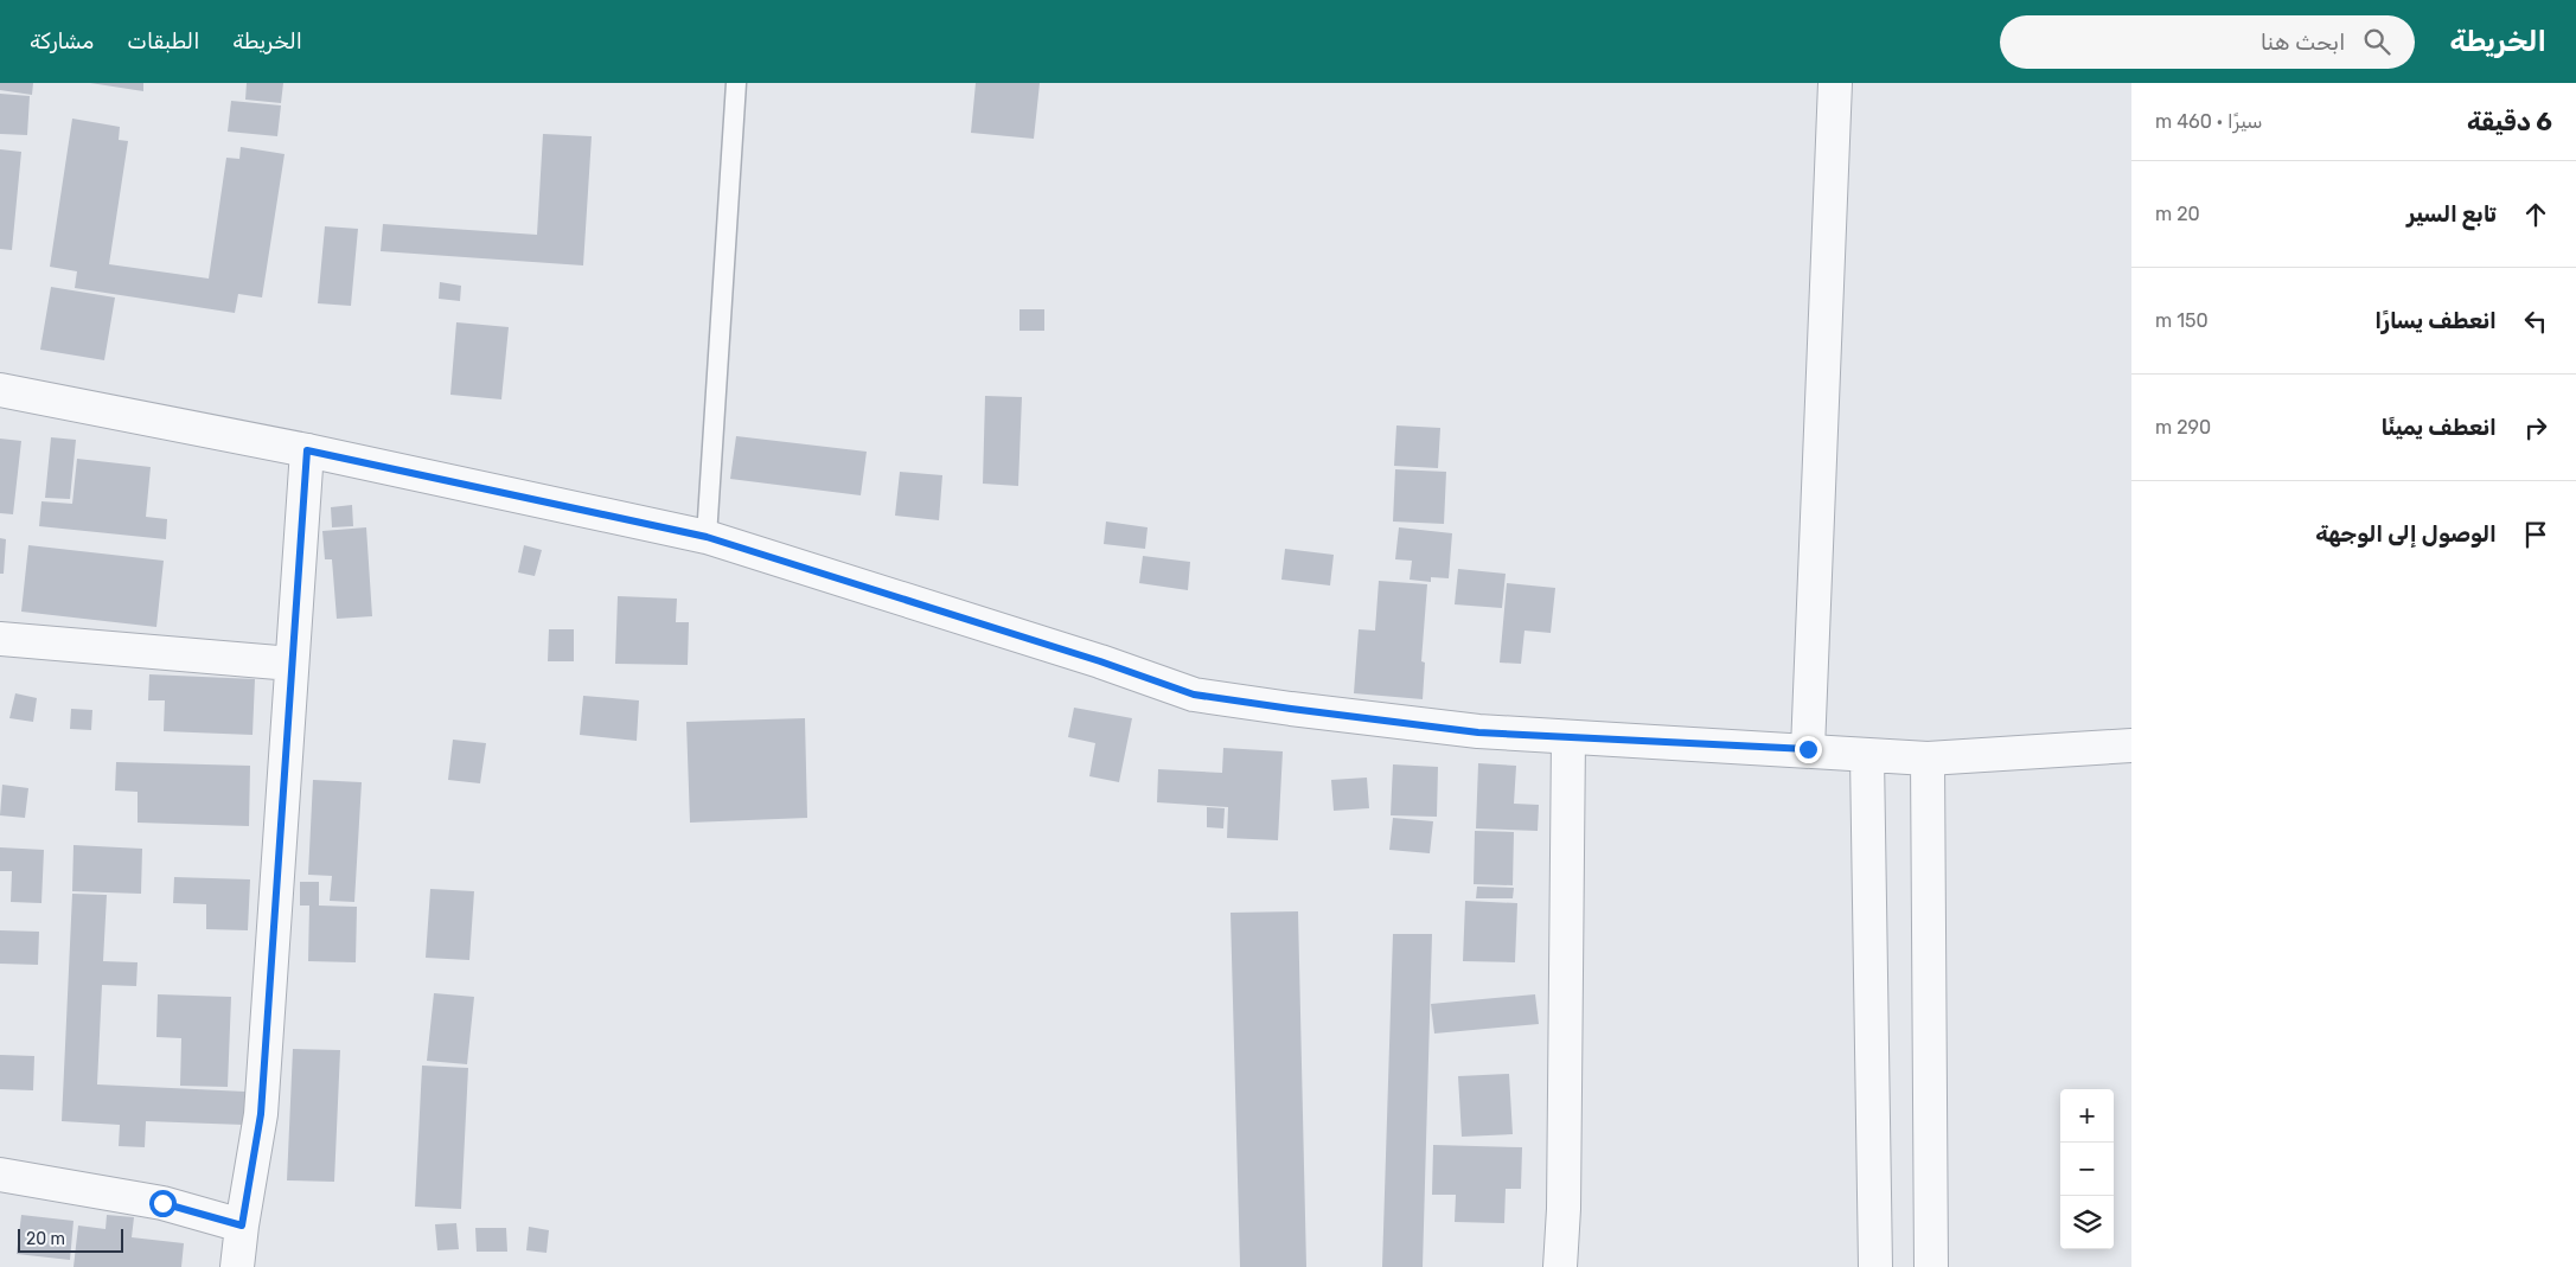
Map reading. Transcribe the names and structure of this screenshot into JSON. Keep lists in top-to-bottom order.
{
  "scale_bar": "20 m",
  "page": {
    "header": "الخريطة",
    "search": "ابحث هنا",
    "nav": ["الخريطة", "الطبقات", "مشاركة"],
    "heading": ["6 دقيقة", "سيرًا · 460 m"],
    "list": [
      ["تابع السير", "20 m"],
      ["انعطف يسارًا", "150 m"],
      ["انعطف يمينًا", "290 m"],
      "الوصول إلى الوجهة"
    ],
    "map_buttons": ["+", "−"],
    "scale": "20 m"
  }
}
